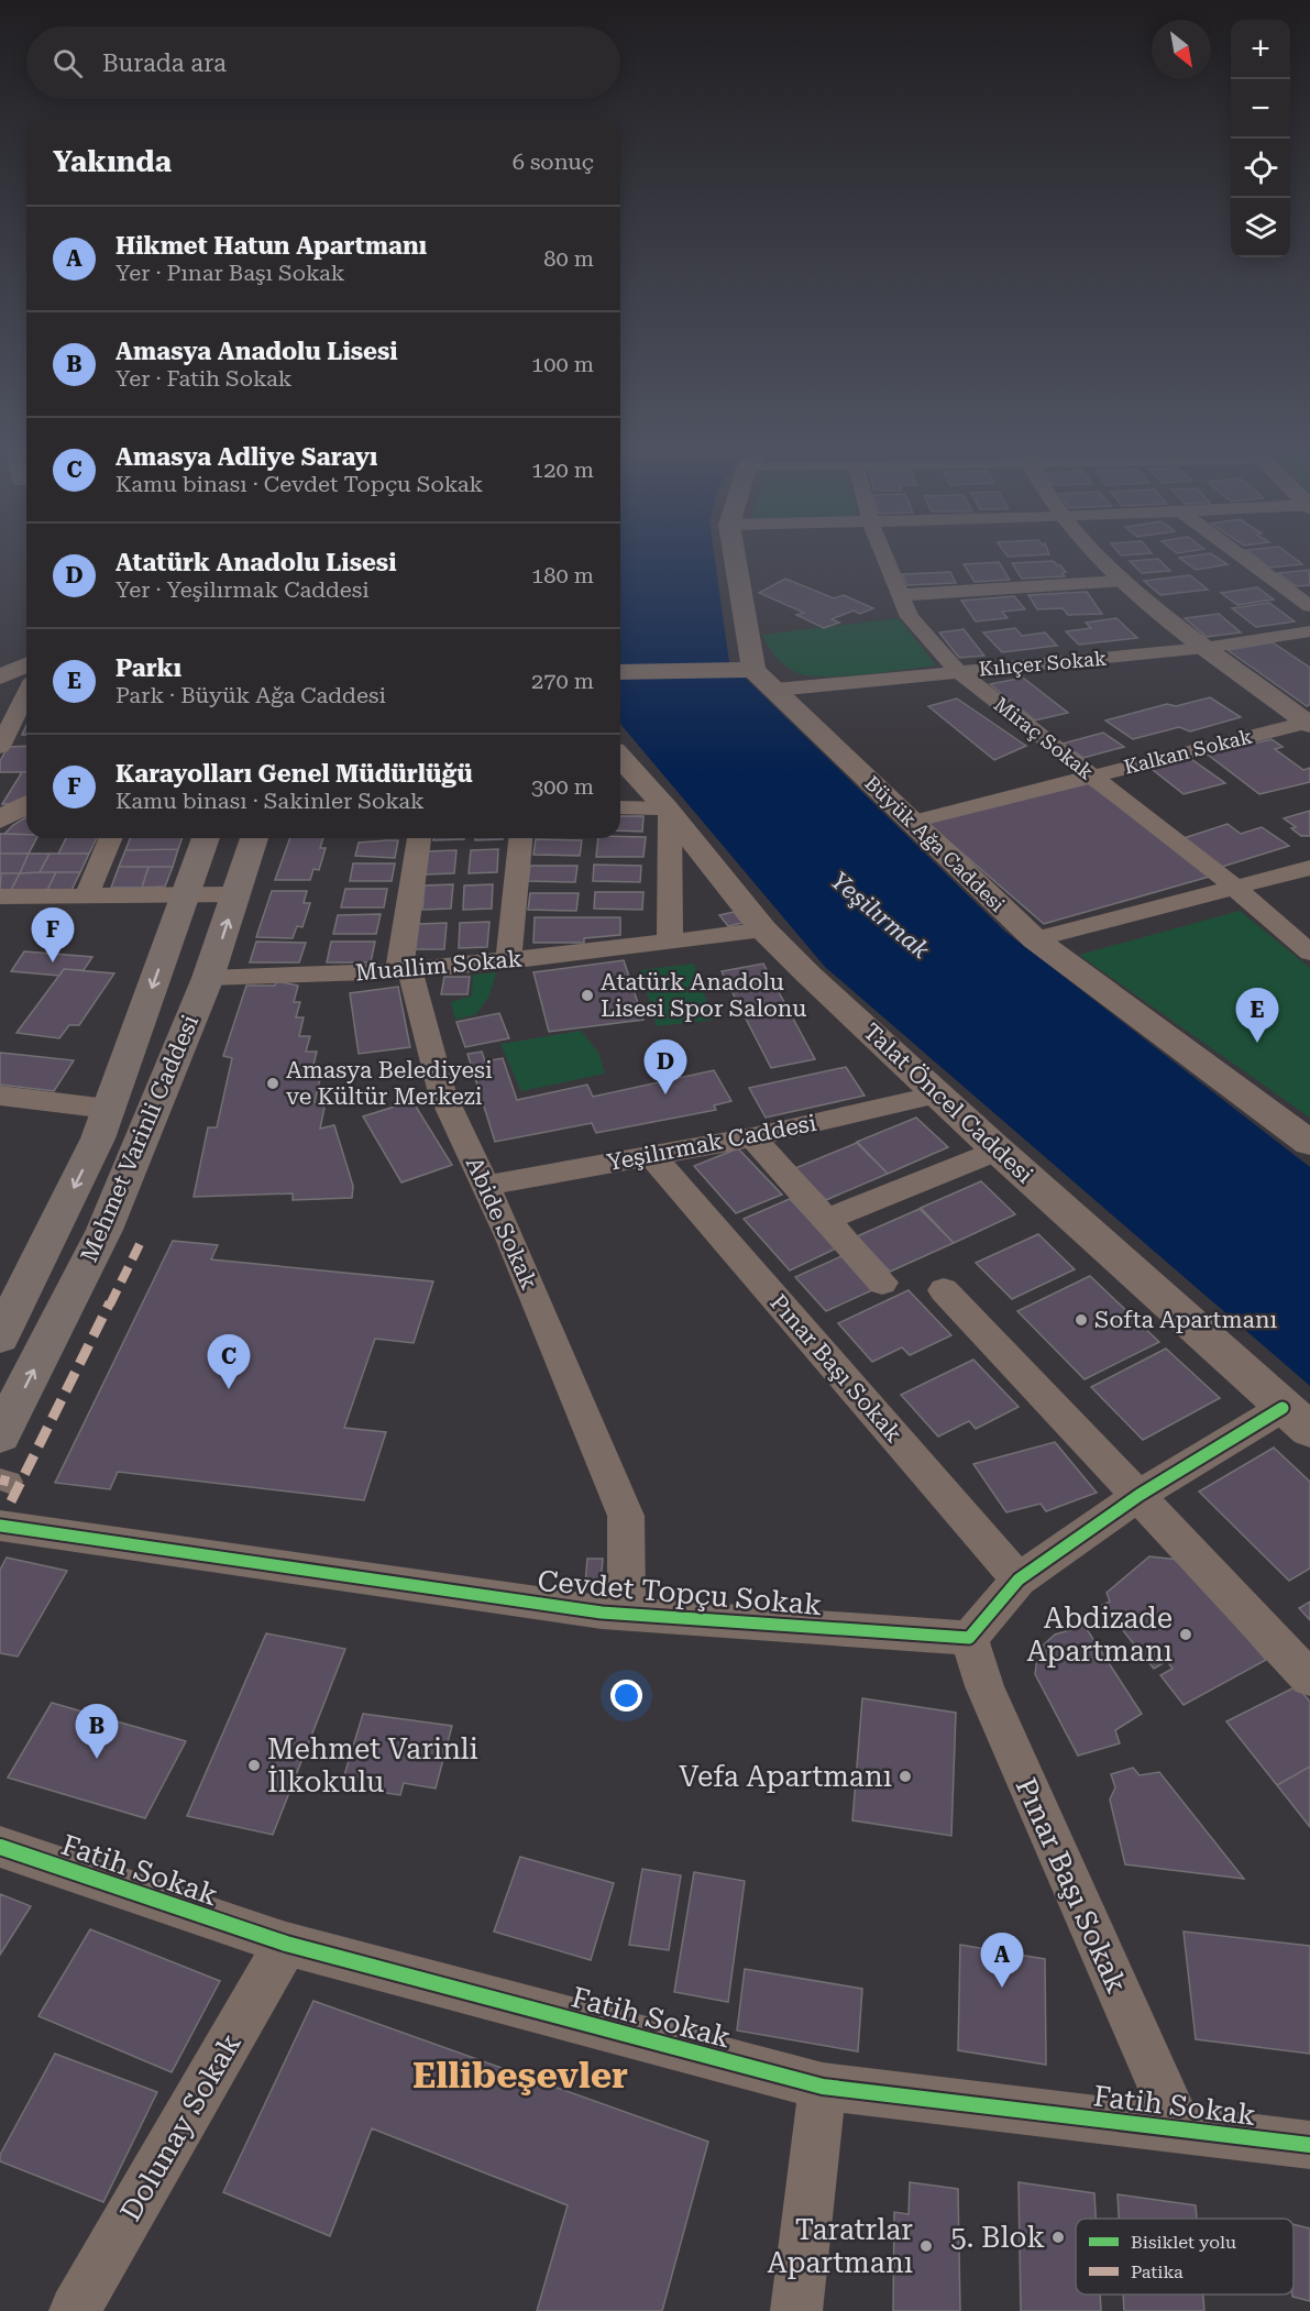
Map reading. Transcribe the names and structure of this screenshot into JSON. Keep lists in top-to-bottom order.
{
  "streets": {
    "main road": ["Mehmet Varinli Caddesi"],
    "street": [
      "Kılıçer Sokak",
      "Miraç Sokak",
      "Kalkan Sokak",
      "Büyük Ağa Caddesi",
      "Muallim Sokak",
      "Talat Öncel Caddesi",
      "Yeşilırmak Caddesi",
      "Abide Sokak",
      "Pınar Başı Sokak",
      "Cevdet Topçu Sokak",
      "Fatih Sokak",
      "Dolunay Sokak"
    ]
  },
  "crossings": [
    ["Kılıçer Sokak", "Miraç Sokak"],
    ["Kılıçer Sokak", "Büyük Ağa Caddesi"],
    ["Miraç Sokak", "Kalkan Sokak"],
    ["Kalkan Sokak", "Büyük Ağa Caddesi"],
    ["Muallim Sokak", "Talat Öncel Caddesi"],
    ["Muallim Sokak", "Mehmet Varinli Caddesi"],
    ["Muallim Sokak", "Abide Sokak"],
    ["Talat Öncel Caddesi", "Yeşilırmak Caddesi"],
    ["Yeşilırmak Caddesi", "Abide Sokak"],
    ["Yeşilırmak Caddesi", "Pınar Başı Sokak"],
    ["Abide Sokak", "Cevdet Topçu Sokak"],
    ["Pınar Başı Sokak", "Cevdet Topçu Sokak"],
    ["Pınar Başı Sokak", "Fatih Sokak"],
    ["Fatih Sokak", "Dolunay Sokak"]
  ],
  "districts": ["Ellibeşevler"],
  "water": ["Yeşilırmak"],
  "places": [
    "Atatürk Anadolu Lisesi Spor Salonu",
    "Amasya Belediyesi ve Kültür Merkezi",
    "Softa Apartmanı",
    "Abdizade Apartmanı",
    "Mehmet Varinli İlkokulu",
    "Vefa Apartmanı",
    "5. Blok",
    "Taratrlar Apartmanı"
  ],
  "legend": ["Bisiklet yolu", "Patika"],
  "north": "bottom right",
  "page": {
    "map_buttons": ["+", "−"],
    "search": "Burada ara",
    "heading": ["Yakında", "6 sonuç"],
    "list": [
      {
        "mark": "A",
        "name": "Hikmet Hatun Apartmanı",
        "note": "Yer · Pınar Başı Sokak",
        "value": "80 m"
      },
      {
        "mark": "B",
        "name": "Amasya Anadolu Lisesi",
        "note": "Yer · Fatih Sokak",
        "value": "100 m"
      },
      {
        "mark": "C",
        "name": "Amasya Adliye Sarayı",
        "note": "Kamu binası · Cevdet Topçu Sokak",
        "value": "120 m"
      },
      {
        "mark": "D",
        "name": "Atatürk Anadolu Lisesi",
        "note": "Yer · Yeşilırmak Caddesi",
        "value": "180 m"
      },
      {
        "mark": "E",
        "name": "Parkı",
        "note": "Park · Büyük Ağa Caddesi",
        "value": "270 m"
      },
      {
        "mark": "F",
        "name": "Karayolları Genel Müdürlüğü",
        "note": "Kamu binası · Sakinler Sokak",
        "value": "300 m"
      }
    ],
    "pins": [
      "F",
      "E",
      "D",
      "C",
      "B",
      "A"
    ]
  }
}
